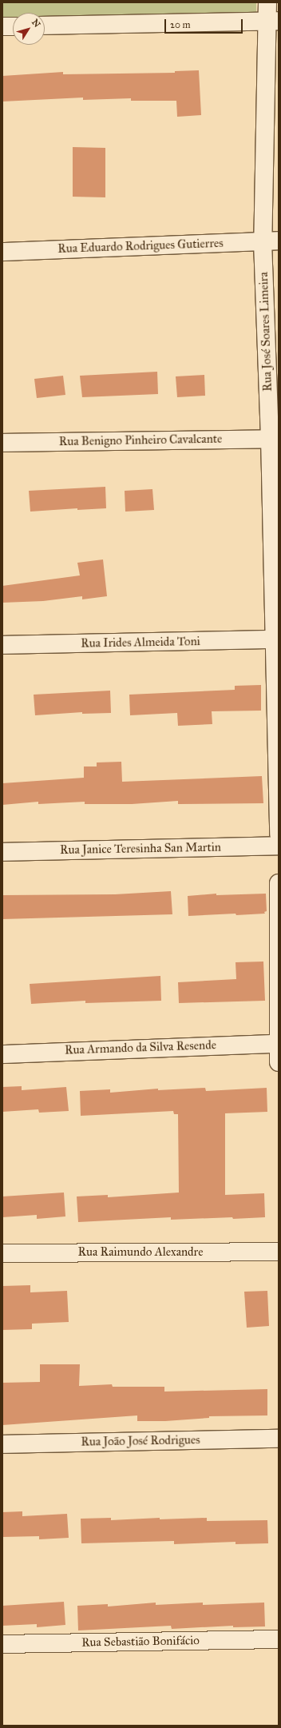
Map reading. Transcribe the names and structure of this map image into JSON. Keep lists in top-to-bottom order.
{
  "streets": {
    "street": [
      "Rua Eduardo Rodrigues Gutierres",
      "Rua José Soares Limeira",
      "Rua Benigno Pinheiro Cavalcante",
      "Rua Irides Almeida Toni",
      "Rua Janice Teresinha San Martin",
      "Rua Armando da Silva Resende",
      "Rua Raimundo Alexandre",
      "Rua João José Rodrigues",
      "Rua Sebastião Bonifácio"
    ]
  },
  "crossings": [
    ["Rua Eduardo Rodrigues Gutierres", "Rua José Soares Limeira"],
    ["Rua José Soares Limeira", "Rua Benigno Pinheiro Cavalcante"],
    ["Rua José Soares Limeira", "Rua Irides Almeida Toni"]
  ],
  "scale_bar": "20 m",
  "north": "top right"
}
